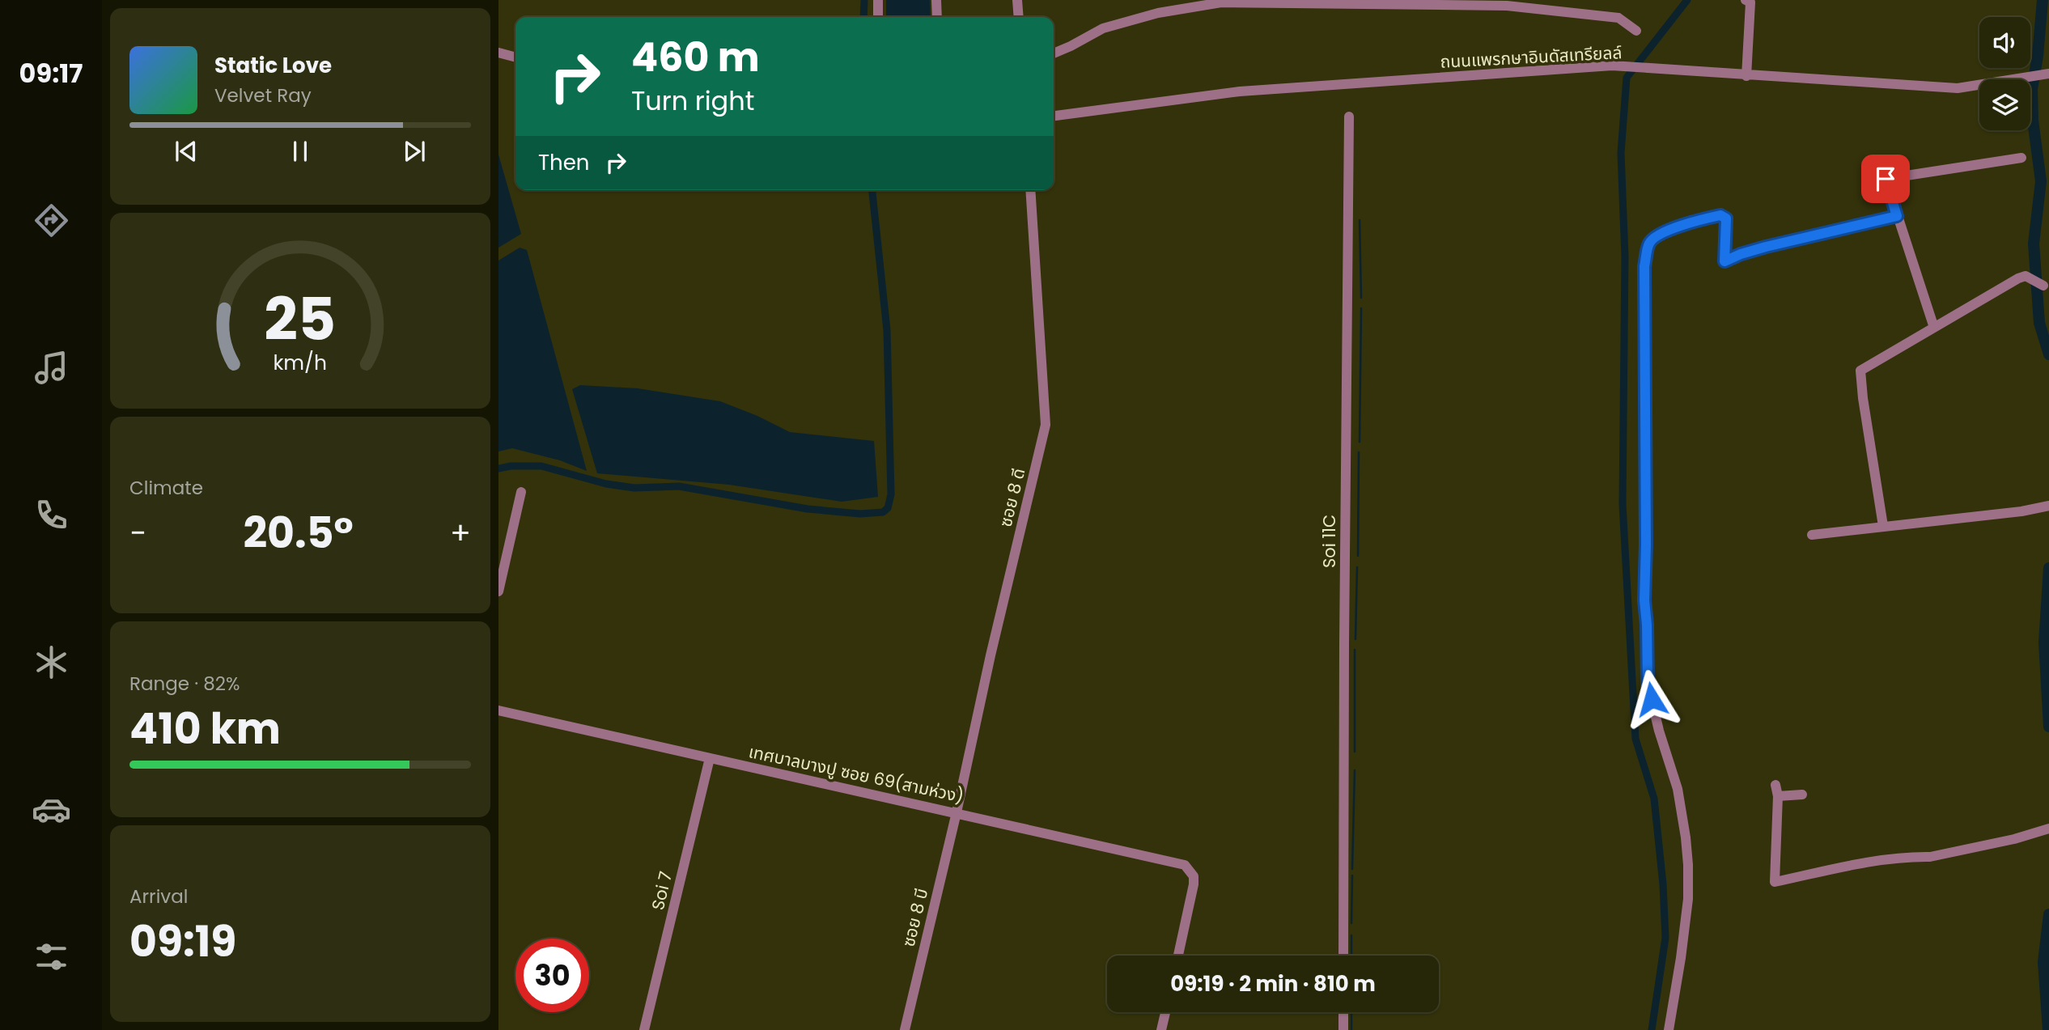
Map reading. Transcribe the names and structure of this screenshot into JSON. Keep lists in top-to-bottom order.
{
  "streets": {
    "street": [
      "ถนนแพรกษาอินดัสเทรียลล์",
      "ซอย 8 ดี",
      "Soi 11C",
      "เทศบาลบางปู ซอย 69(สามห่วง)",
      "Soi 7",
      "ซอย 8 บี"
    ]
  },
  "crossings": [
    ["ซอย 8 ดี", "เทศบาลบางปู ซอย 69(สามห่วง)"],
    ["ซอย 8 ดี", "ซอย 8 บี"],
    ["เทศบาลบางปู ซอย 69(สามห่วง)", "Soi 7"],
    ["เทศบาลบางปู ซอย 69(สามห่วง)", "ซอย 8 บี"]
  ],
  "page": {
    "tabs": "09:17",
    "turn": ["460 m", "Turn right"],
    "song": ["Static Love", "Velvet Ray"],
    "then": "Then",
    "tile": [
      "Climate",
      ["Range · 82%", "410 km"],
      ["Arrival", "09:19"]
    ],
    "heat": ["−", "20.5°", "+"],
    "limit": "30",
    "trip": "09:19 · 2 min · 810 m",
    "gauge": ["25", "km/h"]
  }
}
